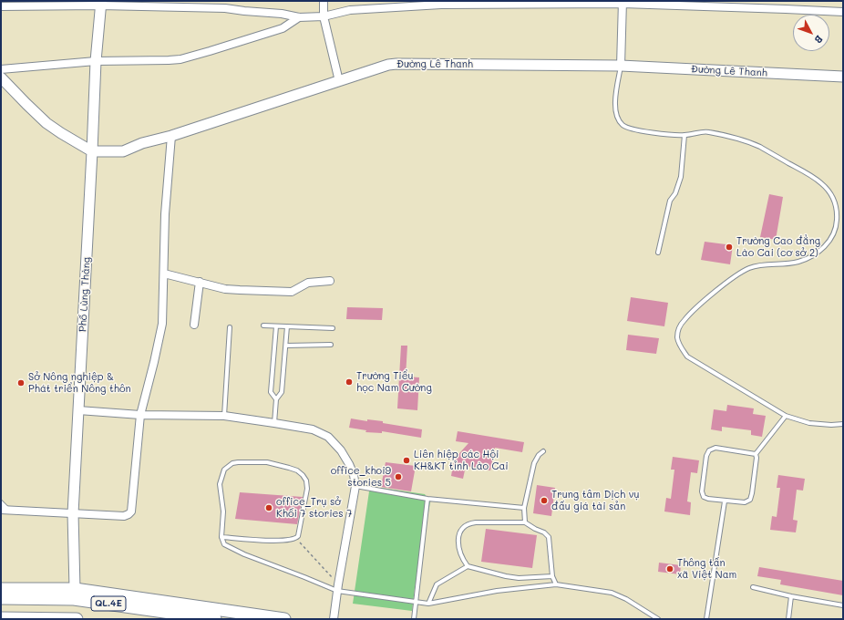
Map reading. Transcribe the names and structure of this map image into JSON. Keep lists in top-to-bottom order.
{
  "streets": {
    "main road": ["QL.4E"],
    "street": ["Đường Lê Thanh", "Phố Lùng Thàng"]
  },
  "crossings": [
    ["Đường Lê Thanh", "Phố Lùng Thàng"],
    ["Phố Lùng Thàng", "QL.4E"]
  ],
  "places": [
    "Trường Cao đẳng Lào Cai (cơ sở 2)",
    "Trường Tiểu học Nam Cường",
    "Sở Nông nghiệp & Phát triển Nông thôn",
    "Liên hiệp các Hội KH&KT tỉnh Lào Cai",
    "office_khoi9 stories 5",
    "Trung tâm Dịch vụ đấu giá tài sản",
    "office_Trụ sở Khối 7 stories 7",
    "Thông tấn xã Việt Nam"
  ],
  "north": "bottom right"
}
